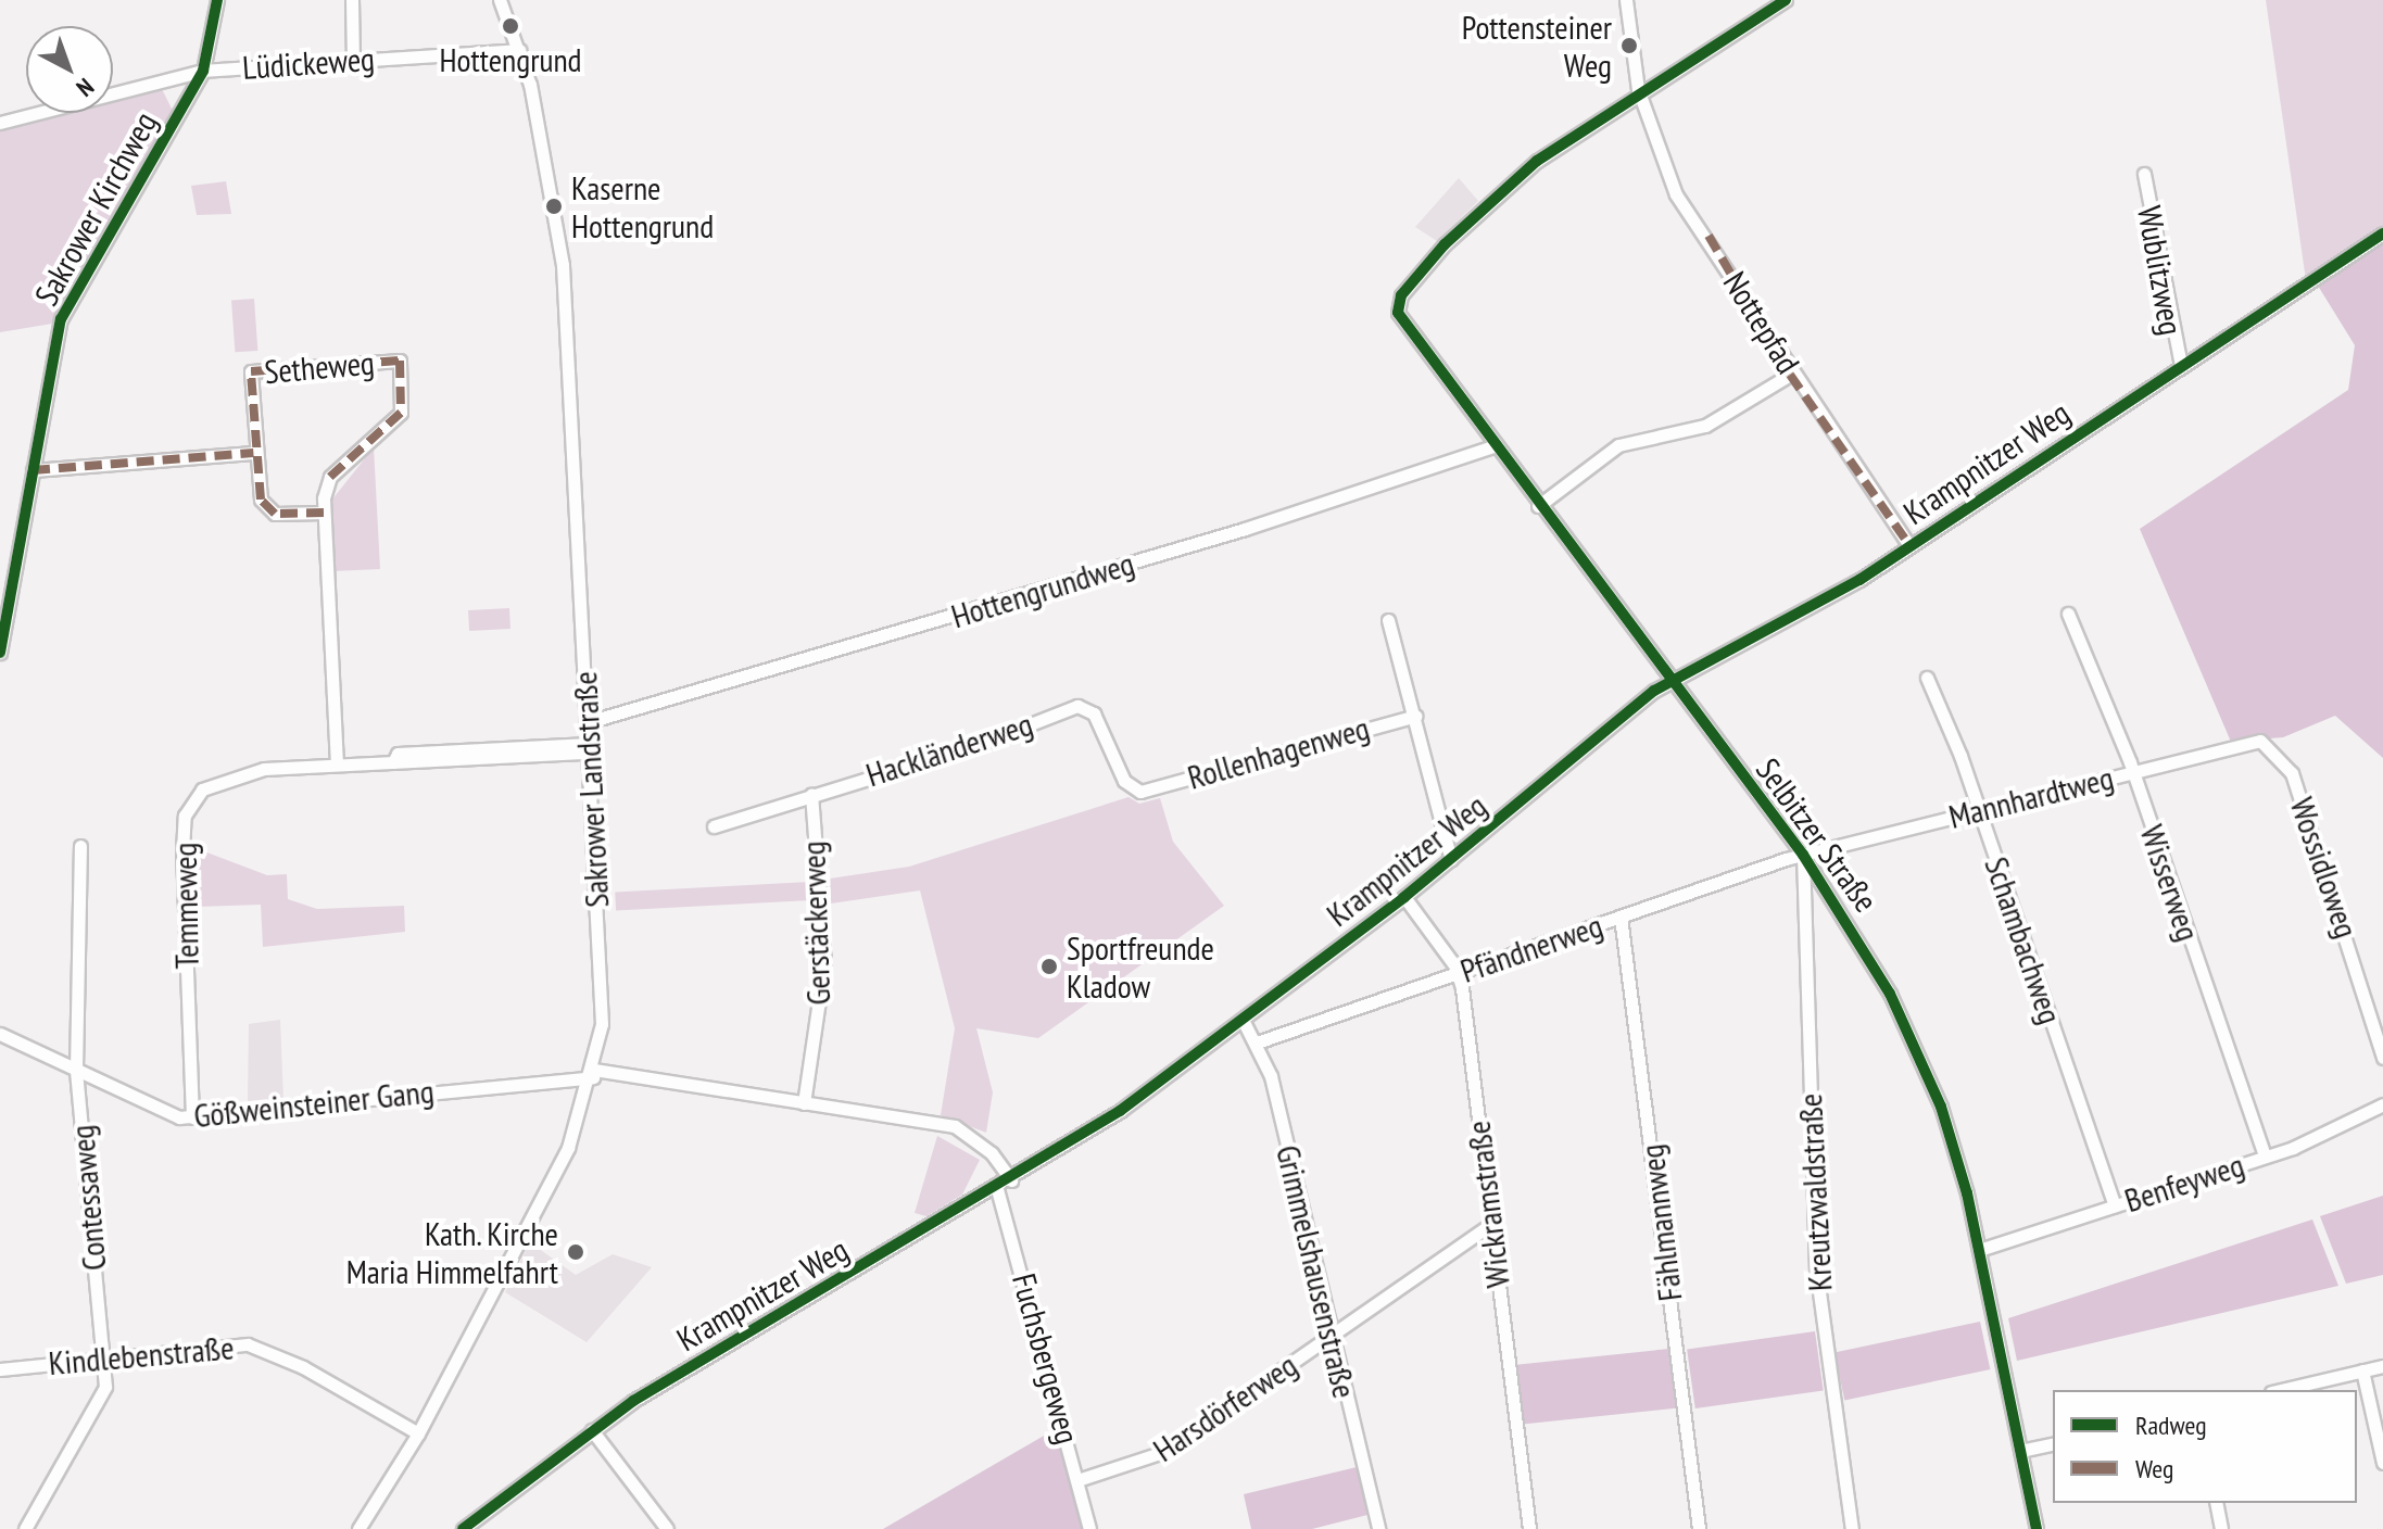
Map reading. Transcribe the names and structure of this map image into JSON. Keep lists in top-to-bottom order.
{
  "streets": {
    "street": [
      "Lüdickeweg",
      "Sakrower Kirchweg",
      "Wublitzweg",
      "Nottepfad",
      "Setheweg",
      "Krampnitzer Weg",
      "Hottengrundweg",
      "Hackländerweg",
      "Rollenhagenweg",
      "Sakrower Landstraße",
      "Mannhardtweg",
      "Selbitzer Straße",
      "Wossidloweg",
      "Wisserweg",
      "Temmeweg",
      "Gerstäckerweg",
      "Schambachweg",
      "Pfändnerweg",
      "Gößweinsteiner Gang",
      "Benfeyweg",
      "Kreutzwaldstraße",
      "Contessaweg",
      "Wickramstraße",
      "Fählmannweg",
      "Grimmelshausenstraße",
      "Kindlebenstraße",
      "Fuchsbergeweg",
      "Harsdörferweg"
    ]
  },
  "crossings": [
    ["Lüdickeweg", "Sakrower Kirchweg"],
    ["Lüdickeweg", "Sakrower Landstraße"],
    ["Wublitzweg", "Krampnitzer Weg"],
    ["Nottepfad", "Krampnitzer Weg"],
    ["Nottepfad", "Selbitzer Straße"],
    ["Setheweg", "Temmeweg"],
    ["Krampnitzer Weg", "Selbitzer Straße"],
    ["Krampnitzer Weg", "Gößweinsteiner Gang"],
    ["Krampnitzer Weg", "Wickramstraße"],
    ["Krampnitzer Weg", "Grimmelshausenstraße"],
    ["Krampnitzer Weg", "Fuchsbergeweg"],
    ["Hottengrundweg", "Sakrower Landstraße"],
    ["Hottengrundweg", "Selbitzer Straße"],
    ["Hackländerweg", "Rollenhagenweg"],
    ["Hackländerweg", "Gerstäckerweg"],
    ["Sakrower Landstraße", "Temmeweg"],
    ["Sakrower Landstraße", "Gößweinsteiner Gang"],
    ["Sakrower Landstraße", "Kindlebenstraße"],
    ["Mannhardtweg", "Selbitzer Straße"],
    ["Mannhardtweg", "Wossidloweg"],
    ["Mannhardtweg", "Wisserweg"],
    ["Mannhardtweg", "Schambachweg"],
    ["Mannhardtweg", "Pfändnerweg"],
    ["Mannhardtweg", "Kreutzwaldstraße"],
    ["Selbitzer Straße", "Pfändnerweg"],
    ["Selbitzer Straße", "Benfeyweg"],
    ["Selbitzer Straße", "Kreutzwaldstraße"],
    ["Wisserweg", "Benfeyweg"],
    ["Temmeweg", "Gößweinsteiner Gang"],
    ["Gerstäckerweg", "Gößweinsteiner Gang"],
    ["Schambachweg", "Benfeyweg"],
    ["Pfändnerweg", "Kreutzwaldstraße"],
    ["Pfändnerweg", "Wickramstraße"],
    ["Pfändnerweg", "Fählmannweg"],
    ["Pfändnerweg", "Grimmelshausenstraße"],
    ["Gößweinsteiner Gang", "Contessaweg"],
    ["Contessaweg", "Kindlebenstraße"],
    ["Wickramstraße", "Harsdörferweg"],
    ["Grimmelshausenstraße", "Harsdörferweg"],
    ["Fuchsbergeweg", "Harsdörferweg"]
  ],
  "places": [
    "Hottengrund",
    "Pottensteiner Weg",
    "Kaserne Hottengrund",
    "Sportfreunde Kladow",
    "Kath. Kirche Maria Himmelfahrt"
  ],
  "legend": ["Radweg", "Weg"],
  "north": "bottom right"
}
